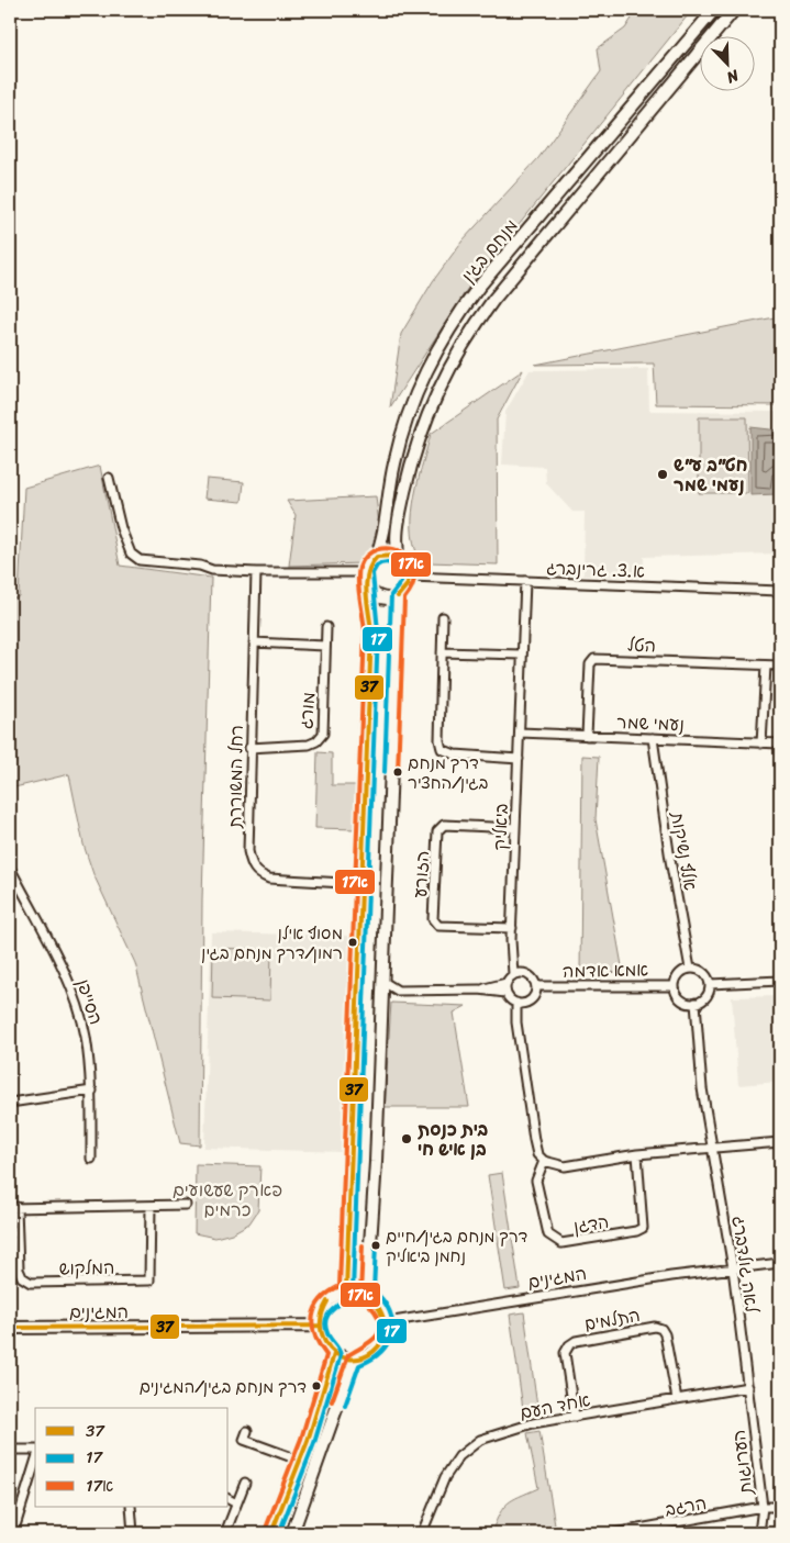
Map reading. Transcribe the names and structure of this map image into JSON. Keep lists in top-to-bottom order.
{
  "streets": {
    "main road": ["מנחם בגין", "המגינים"],
    "street": [
      "א.צ. גרינברג",
      "הטל",
      "מורג",
      "נעמי שמר",
      "רחל המשוררת",
      "ביאליק",
      "אלף נשיקות",
      "הזורע",
      "אמא אדמה",
      "הסייפן",
      "הדגן",
      "לאה גולדברג",
      "המלקוש",
      "התלמים",
      "אחד העם",
      "הערוגות",
      "הרגב"
    ]
  },
  "crossings": [
    ["מנחם בגין", "א.צ. גרינברג"],
    ["א.צ. גרינברג", "ביאליק"],
    ["הטל", "נעמי שמר"],
    ["מורג", "רחל המשוררת"],
    ["נעמי שמר", "ביאליק"],
    ["נעמי שמר", "אלף נשיקות"],
    ["ביאליק", "הזורע"],
    ["ביאליק", "אמא אדמה"],
    ["אלף נשיקות", "אמא אדמה"],
    ["לאה גולדברג", "המגינים"],
    ["לאה גולדברג", "אחד העם"],
    ["לאה גולדברג", "הערוגות"],
    ["התלמים", "אחד העם"],
    ["אחד העם", "הערוגות"],
    ["הערוגות", "הרגב"]
  ],
  "parks": ["פארק שעשועים כרמים"],
  "places": [
    "חט\"ב ע\"ש נעמי שמר",
    "דרך מנחם בגין/החציר",
    "מסוף אילן רמון/דרך מנחם בגין",
    "בית כנסת בן איש חי",
    "דרך מנחם בגין/חיים נחמן ביאליק",
    "דרך מנחם בגין/המגינים"
  ],
  "lines": ["transit line 17א", "transit line 37", "transit line 17"],
  "legend": ["37", "17", "17א"],
  "north": "bottom right"
}
